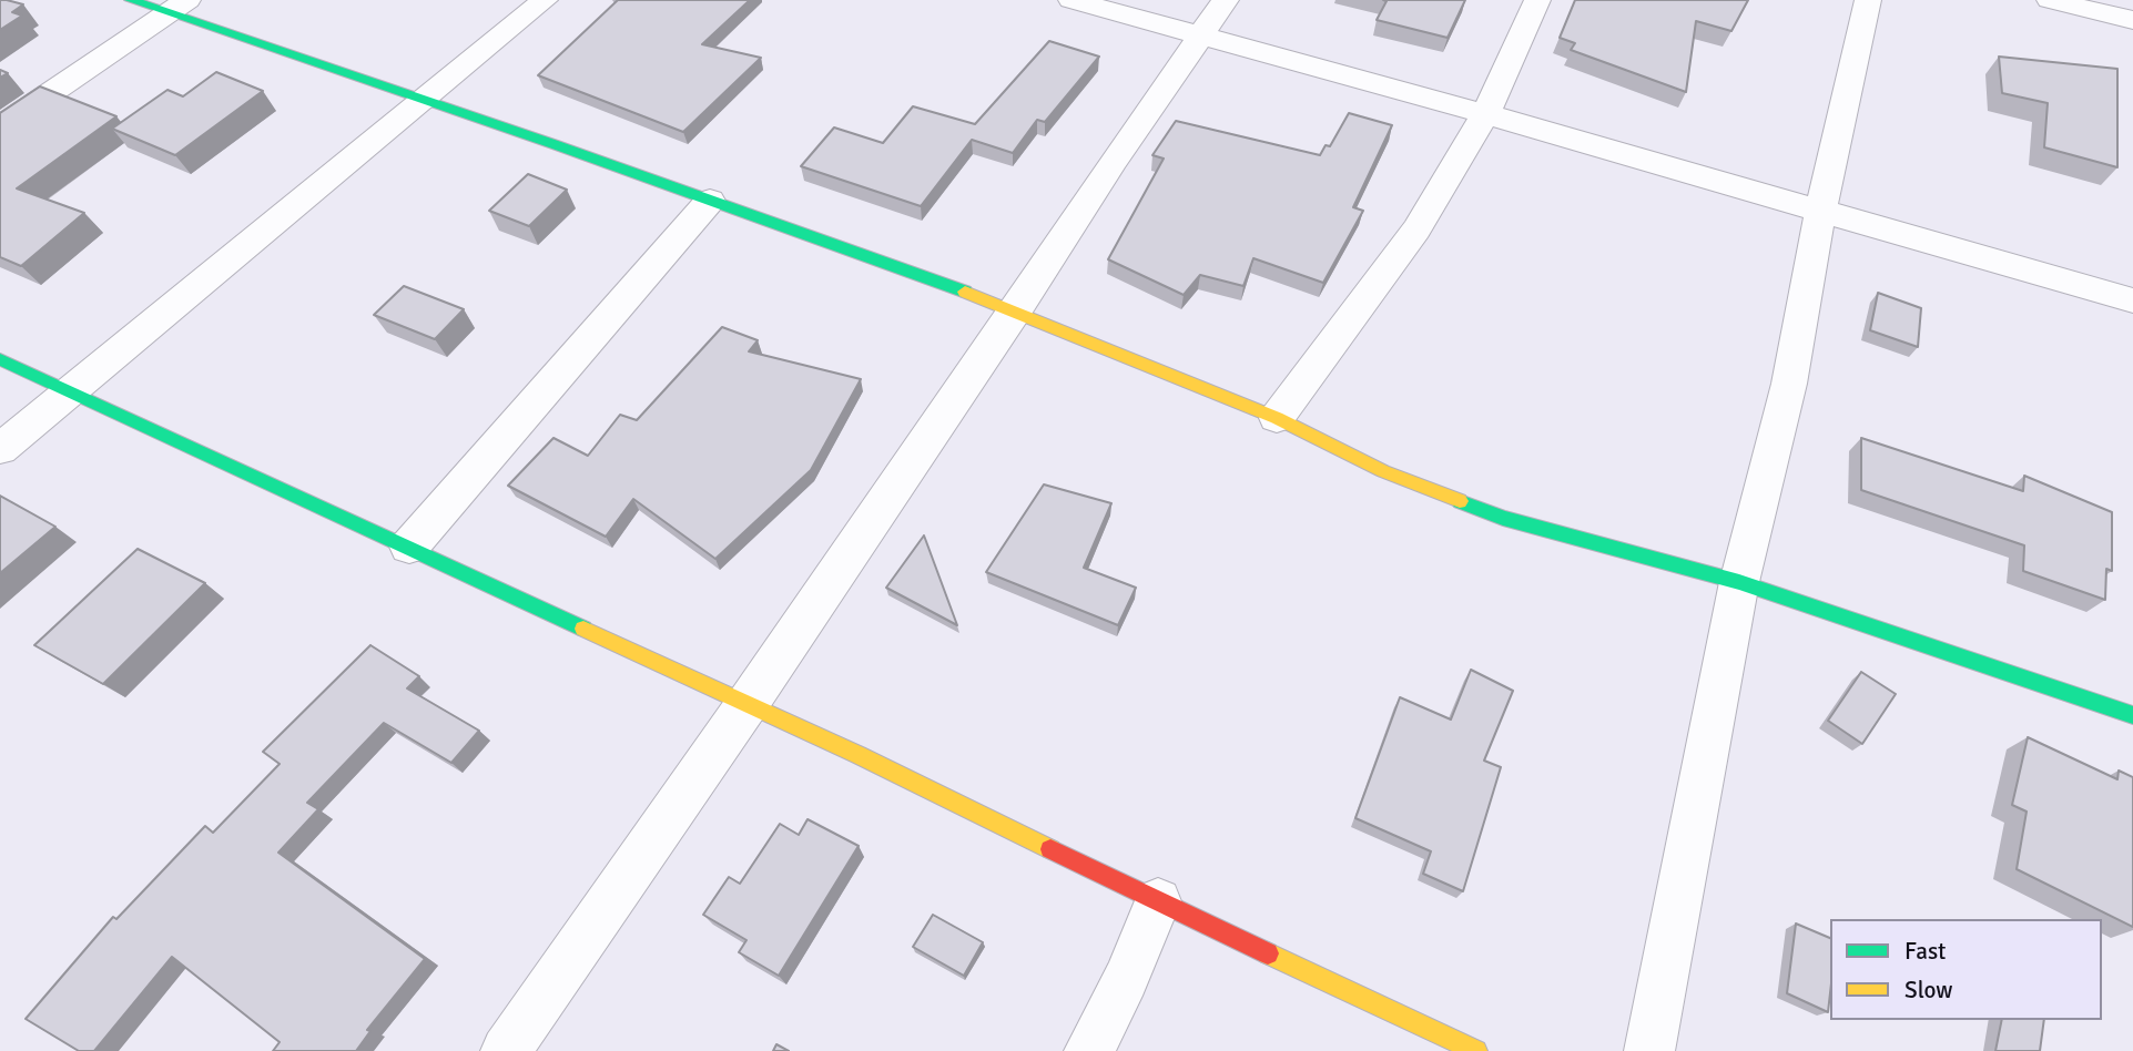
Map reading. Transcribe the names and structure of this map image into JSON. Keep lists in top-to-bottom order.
{
  "legend": ["Fast", "Slow"]
}
